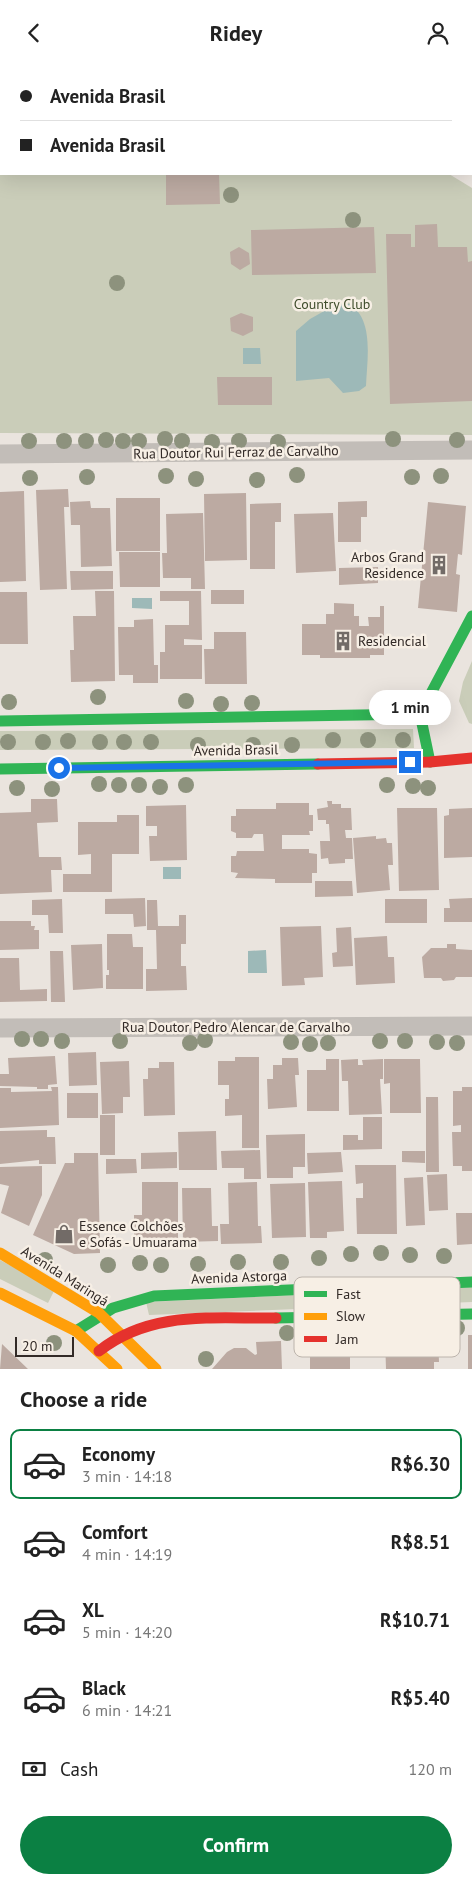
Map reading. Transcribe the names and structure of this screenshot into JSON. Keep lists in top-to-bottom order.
{
  "streets": {
    "street": [
      "Rua Doutor Rui Ferraz de Carvalho",
      "Avenida Brasil",
      "Rua Doutor Pedro Alencar de Carvalho",
      "Avenida Maringá",
      "Avenida Astorga"
    ]
  },
  "crossings": [
    ["Avenida Maringá", "Avenida Astorga"]
  ],
  "parks": ["Country Club"],
  "places": {
    "building": ["Arbos Grand Residence", "Residencial"],
    "shop": ["Essence Colchões e Sofás - Umuarama"]
  },
  "legend": ["Fast", "Slow", "Jam"],
  "scale_bar": "20 m",
  "page": {
    "header": "Ridey",
    "banner": ["Avenida Brasil", "Avenida Brasil"],
    "bubble": "1 min",
    "scale": "20 m",
    "heading": "Choose a ride",
    "list": [
      {
        "name": "Economy",
        "note": "3 min · 14:18",
        "value": "R$6.30"
      },
      {
        "name": "Comfort",
        "note": "4 min · 14:19",
        "value": "R$8.51"
      },
      {
        "name": "XL",
        "note": "5 min · 14:20",
        "value": "R$10.71"
      },
      {
        "name": "Black",
        "note": "6 min · 14:21",
        "value": "R$5.40"
      }
    ],
    "pay": ["Cash", "120 m"],
    "buttons": "Confirm"
  }
}
